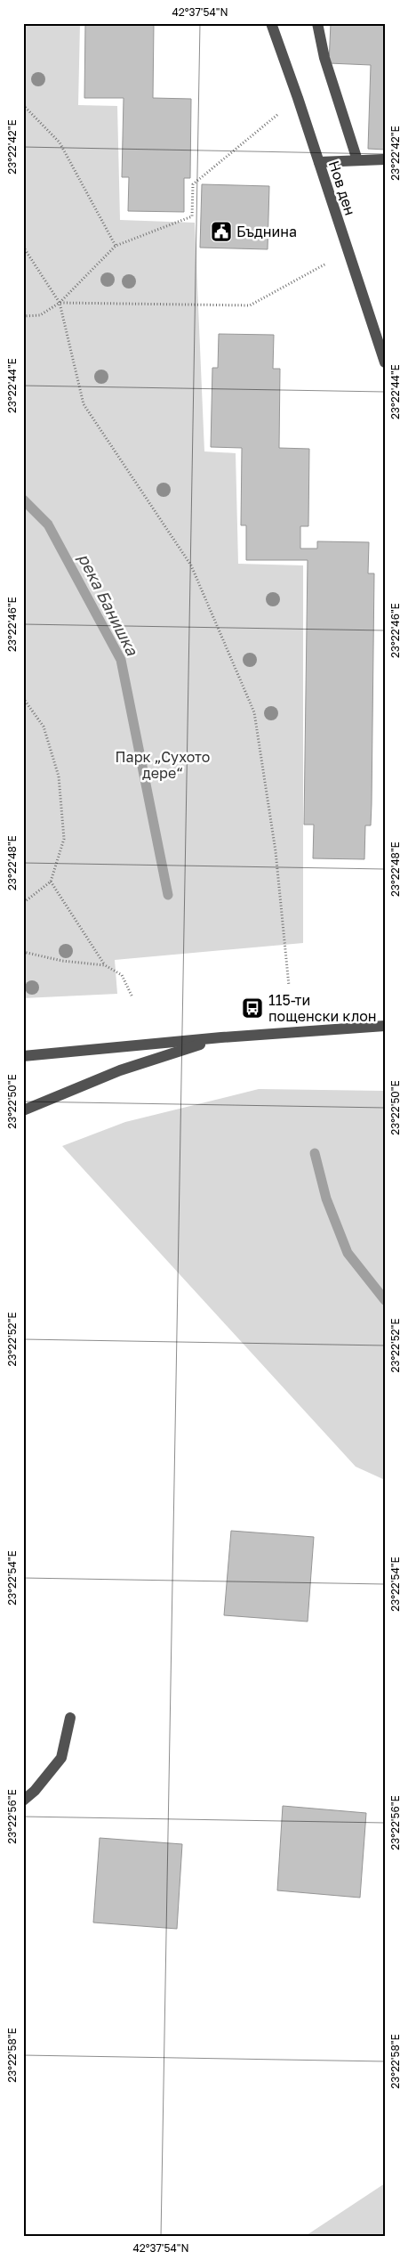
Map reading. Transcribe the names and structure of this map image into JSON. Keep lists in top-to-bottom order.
{
  "streets": {
    "street": ["Нов ден"]
  },
  "water": ["река Банишка"],
  "parks": ["Парк „Сухото дере“"],
  "places": {
    "public building": ["Бъднина"],
    "bus stop": ["115-ти пощенски клон"]
  },
  "coordinates": [
    "42°37'54\"N",
    "23°22'42\"E",
    "23°22'44\"E",
    "23°22'46\"E",
    "23°22'48\"E",
    "23°22'50\"E",
    "23°22'52\"E",
    "23°22'54\"E",
    "23°22'56\"E",
    "23°22'58\"E"
  ]
}
